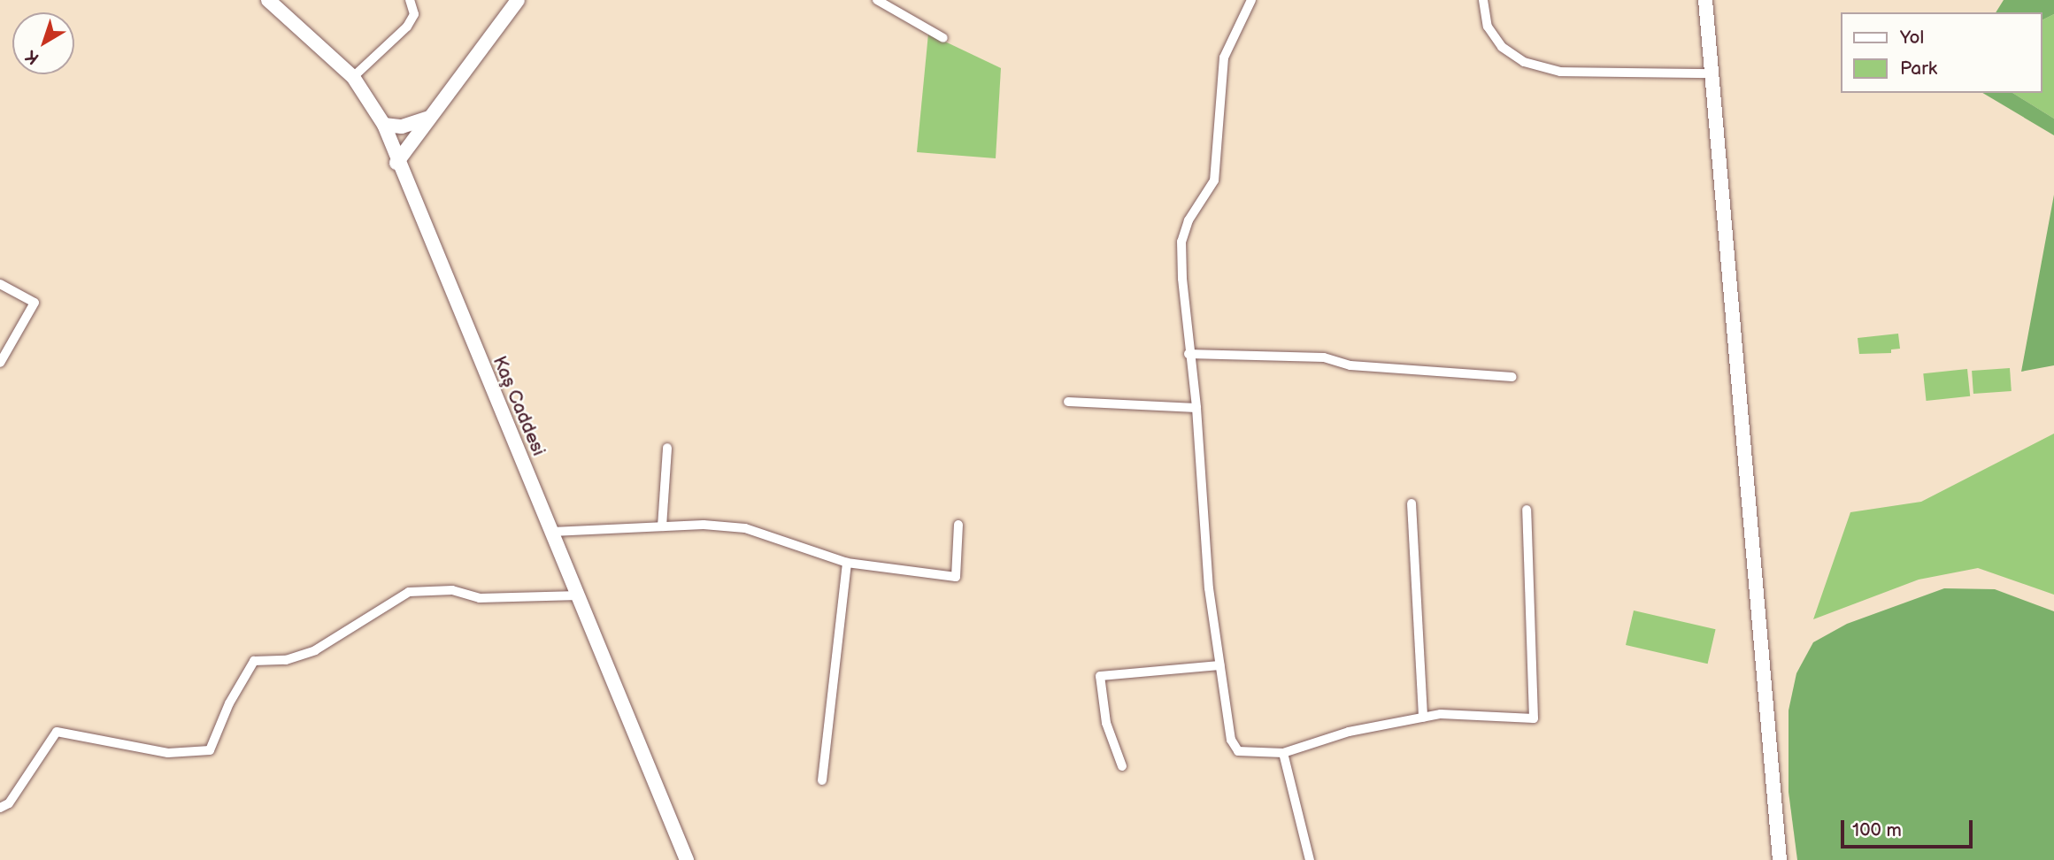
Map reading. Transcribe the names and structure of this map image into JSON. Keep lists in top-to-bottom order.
{
  "streets": {
    "street": ["Kaş Caddesi"]
  },
  "legend": ["Yol", "Park"],
  "scale_bar": "100 m",
  "north": "bottom left"
}
